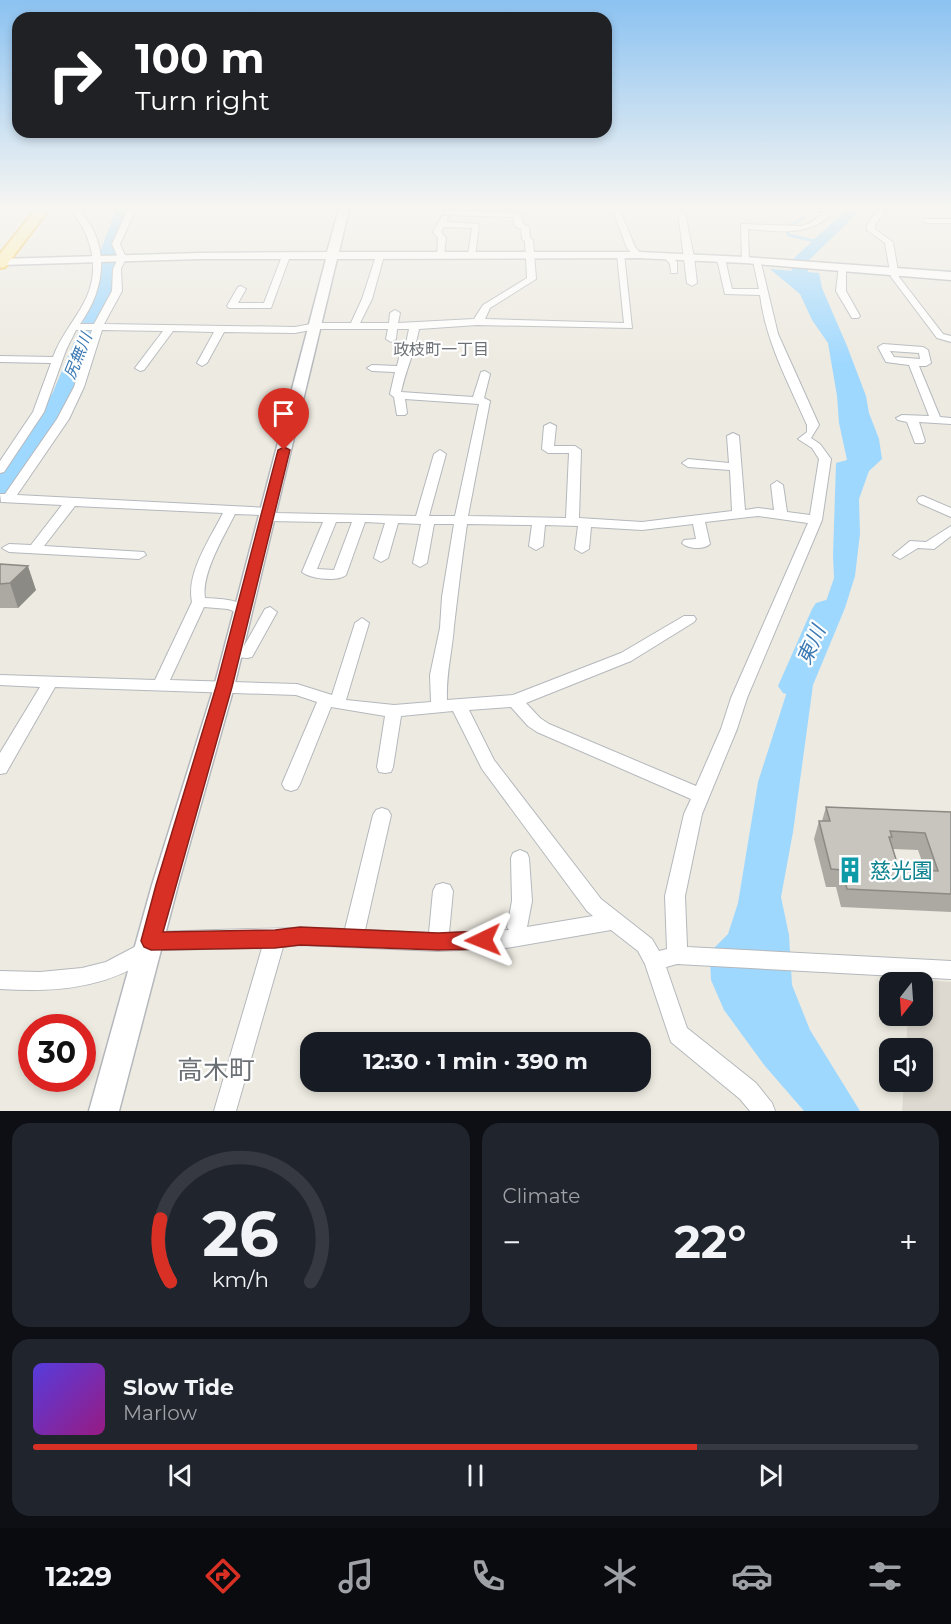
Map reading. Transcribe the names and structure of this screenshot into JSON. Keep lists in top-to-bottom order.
{
  "districts": ["政枝町一丁目", "高木町"],
  "water": ["尻無川", "東川"],
  "places": {
    "building": ["慈光園"]
  },
  "north": "bottom",
  "page": {
    "turn": ["100 m", "Turn right"],
    "limit": "30",
    "trip": "12:30 · 1 min · 390 m",
    "tile": "Climate",
    "heat": ["−", "22°", "+"],
    "song": ["Slow Tide", "Marlow"],
    "tabs": "12:29",
    "gauge": ["26", "km/h"]
  }
}
